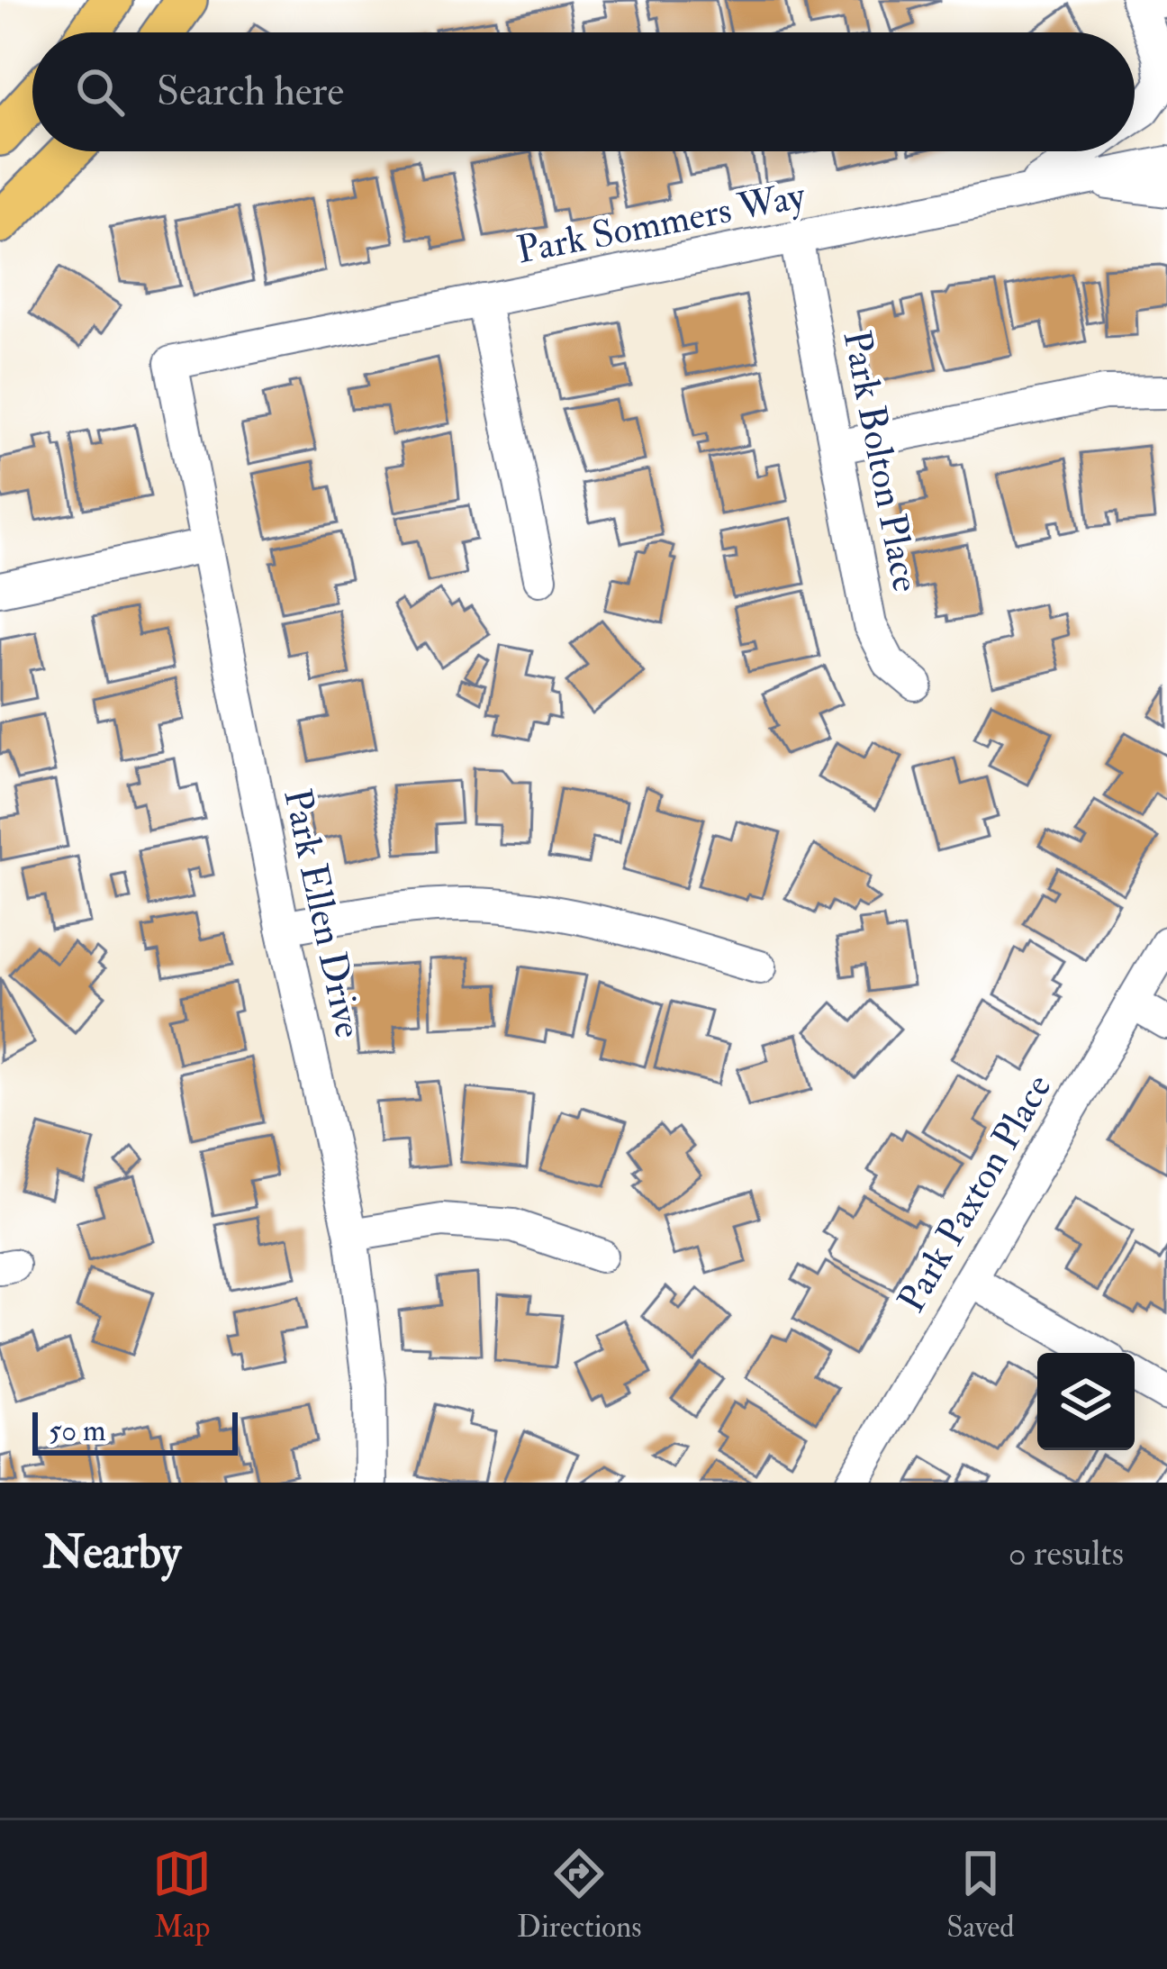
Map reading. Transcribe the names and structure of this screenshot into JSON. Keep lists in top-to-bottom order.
{
  "streets": {
    "street": [
      "Park Sommers Way",
      "Park Bolton Place",
      "Park Ellen Drive",
      "Park Paxton Place"
    ]
  },
  "crossings": [
    ["Park Sommers Way", "Park Bolton Place"],
    ["Park Sommers Way", "Park Ellen Drive"]
  ],
  "scale_bar": "50 m",
  "page": {
    "search": "Search here",
    "scale": "50 m",
    "heading": ["Nearby", "0 results"],
    "nav": ["Map", "Directions", "Saved"]
  }
}
